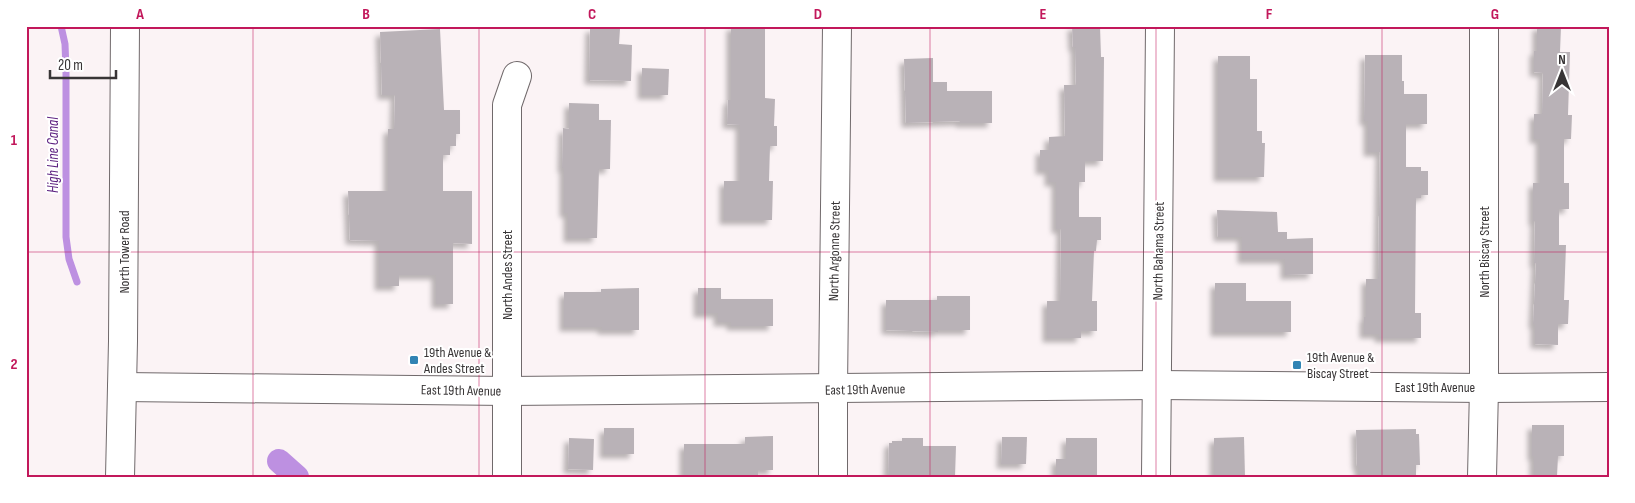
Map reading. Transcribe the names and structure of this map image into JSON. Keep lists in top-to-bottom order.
{
  "streets": {
    "street": [
      "North Argonne Street",
      "North Bahama Street",
      "North Tower Road",
      "North Biscay Street",
      "North Andes Street",
      "East 19th Avenue"
    ]
  },
  "crossings": [
    ["North Argonne Street", "East 19th Avenue"],
    ["North Bahama Street", "East 19th Avenue"],
    ["North Tower Road", "East 19th Avenue"],
    ["North Biscay Street", "East 19th Avenue"],
    ["North Andes Street", "East 19th Avenue"]
  ],
  "water": ["High Line Canal"],
  "places": {
    "transit": ["19th Avenue & Andes Street", "19th Avenue & Biscay Street"]
  },
  "scale_bar": "20 m",
  "north": "top",
  "grid": {
    "columns": [
      "A",
      "B",
      "C",
      "D",
      "E",
      "F",
      "G"
    ],
    "rows": ["1", "2"]
  }
}
